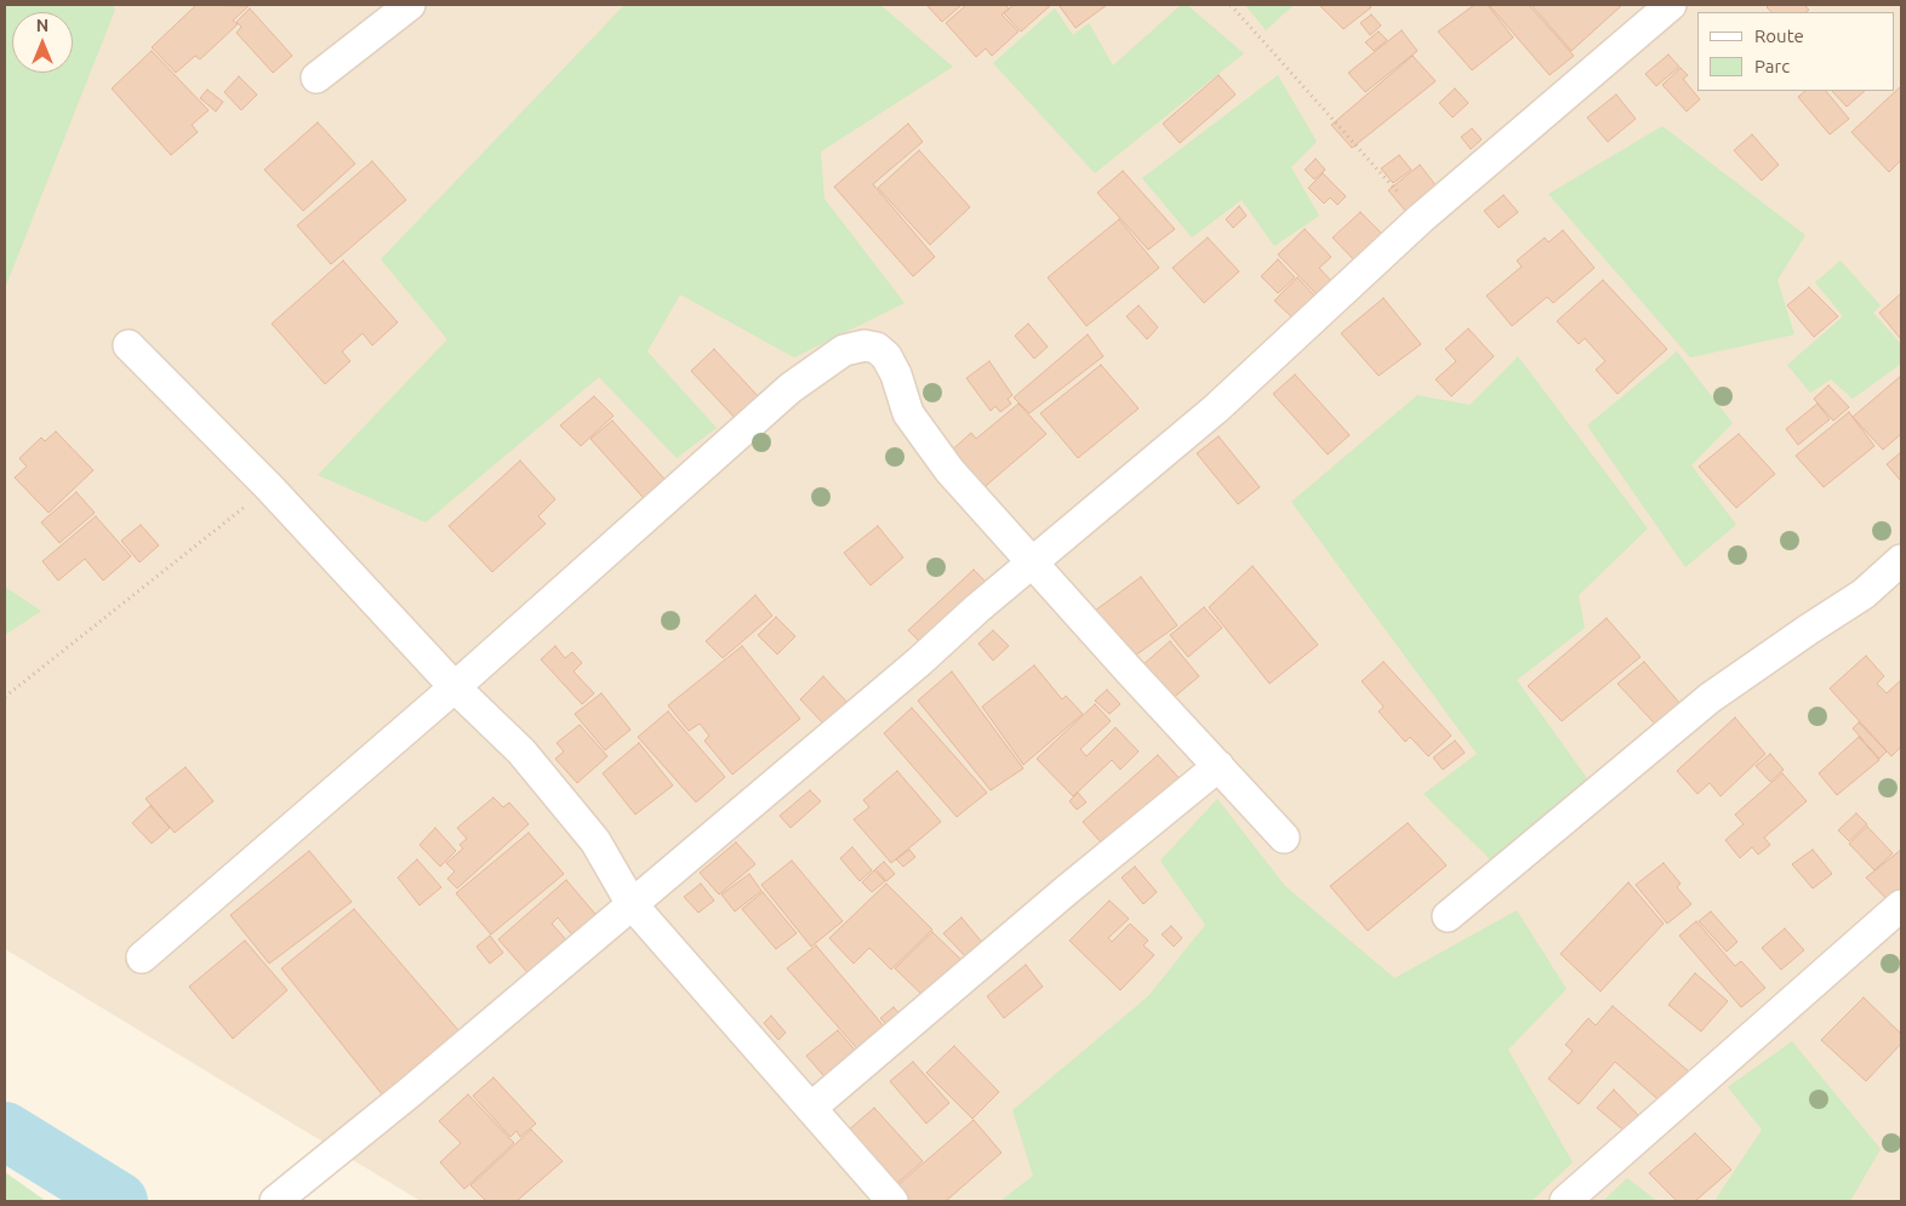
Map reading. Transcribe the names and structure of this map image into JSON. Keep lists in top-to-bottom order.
{
  "legend": ["Route", "Parc"],
  "north": "top"
}
